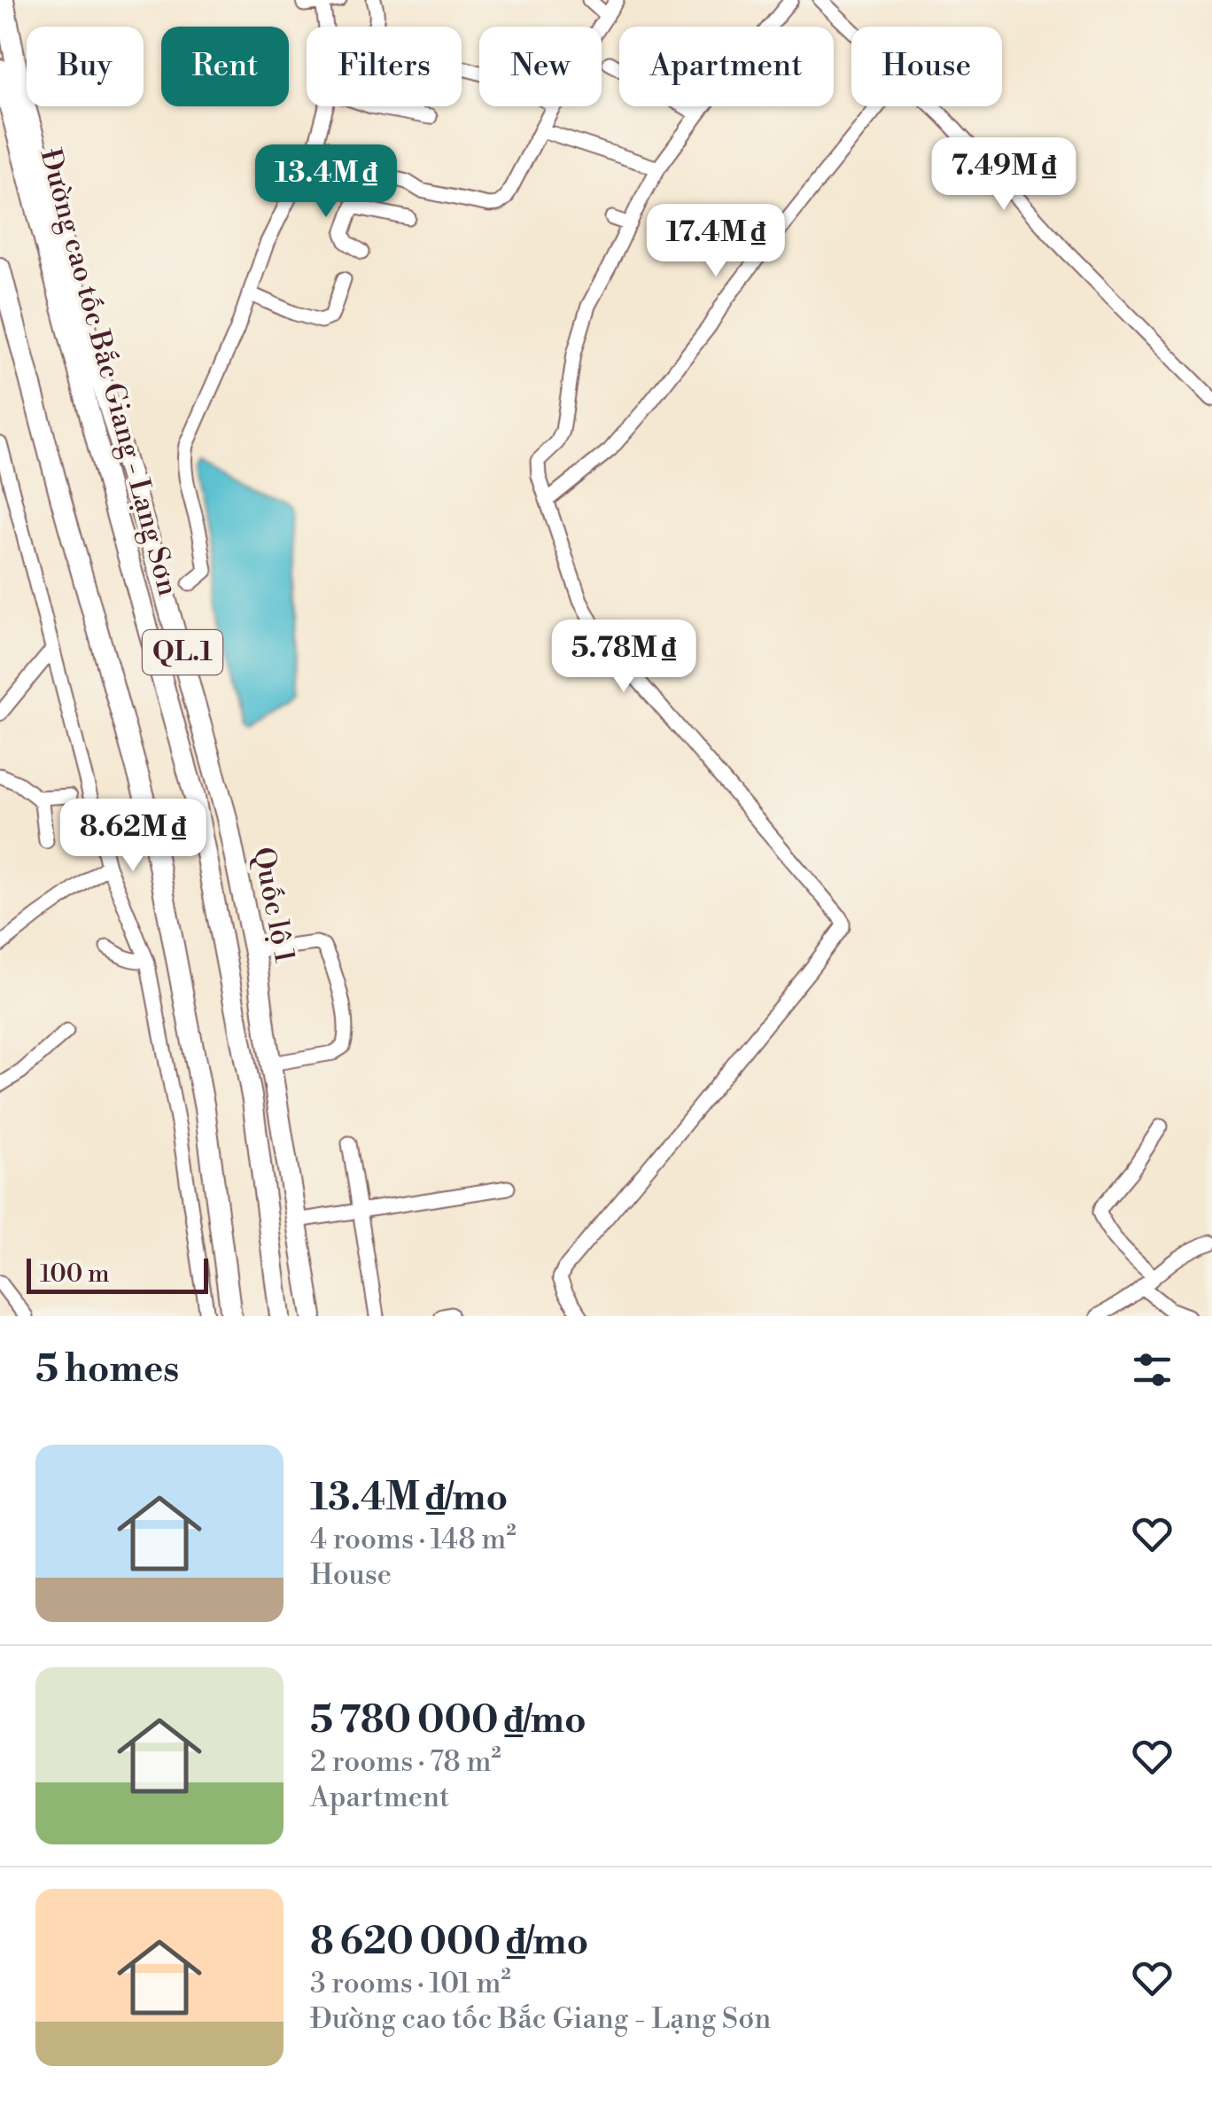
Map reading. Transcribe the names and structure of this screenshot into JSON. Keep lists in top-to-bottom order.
{
  "streets": {
    "highway": ["Đường cao tốc Bắc Giang - Lạng Sơn", "QL.1", "Quốc lộ 1"]
  },
  "scale_bar": "100 m",
  "page": {
    "chip": [
      "Buy",
      "Rent",
      "Filters",
      "New",
      "Apartment",
      "House"
    ],
    "price": [
      "7.49M ₫",
      "13.4M ₫",
      "17.4M ₫",
      "5.78M ₫",
      "8.62M ₫"
    ],
    "scale": "100 m",
    "heading": "5 homes",
    "list": [
      {
        "name": "13.4M ₫/mo",
        "note": "4 rooms · 148 m² · House"
      },
      {
        "name": "5 780 000 ₫/mo",
        "note": "2 rooms · 78 m² · Apartment"
      },
      {
        "name": "8 620 000 ₫/mo",
        "note": "3 rooms · 101 m² · Đường cao tốc Bắc Giang - Lạng Sơn"
      }
    ]
  }
}
